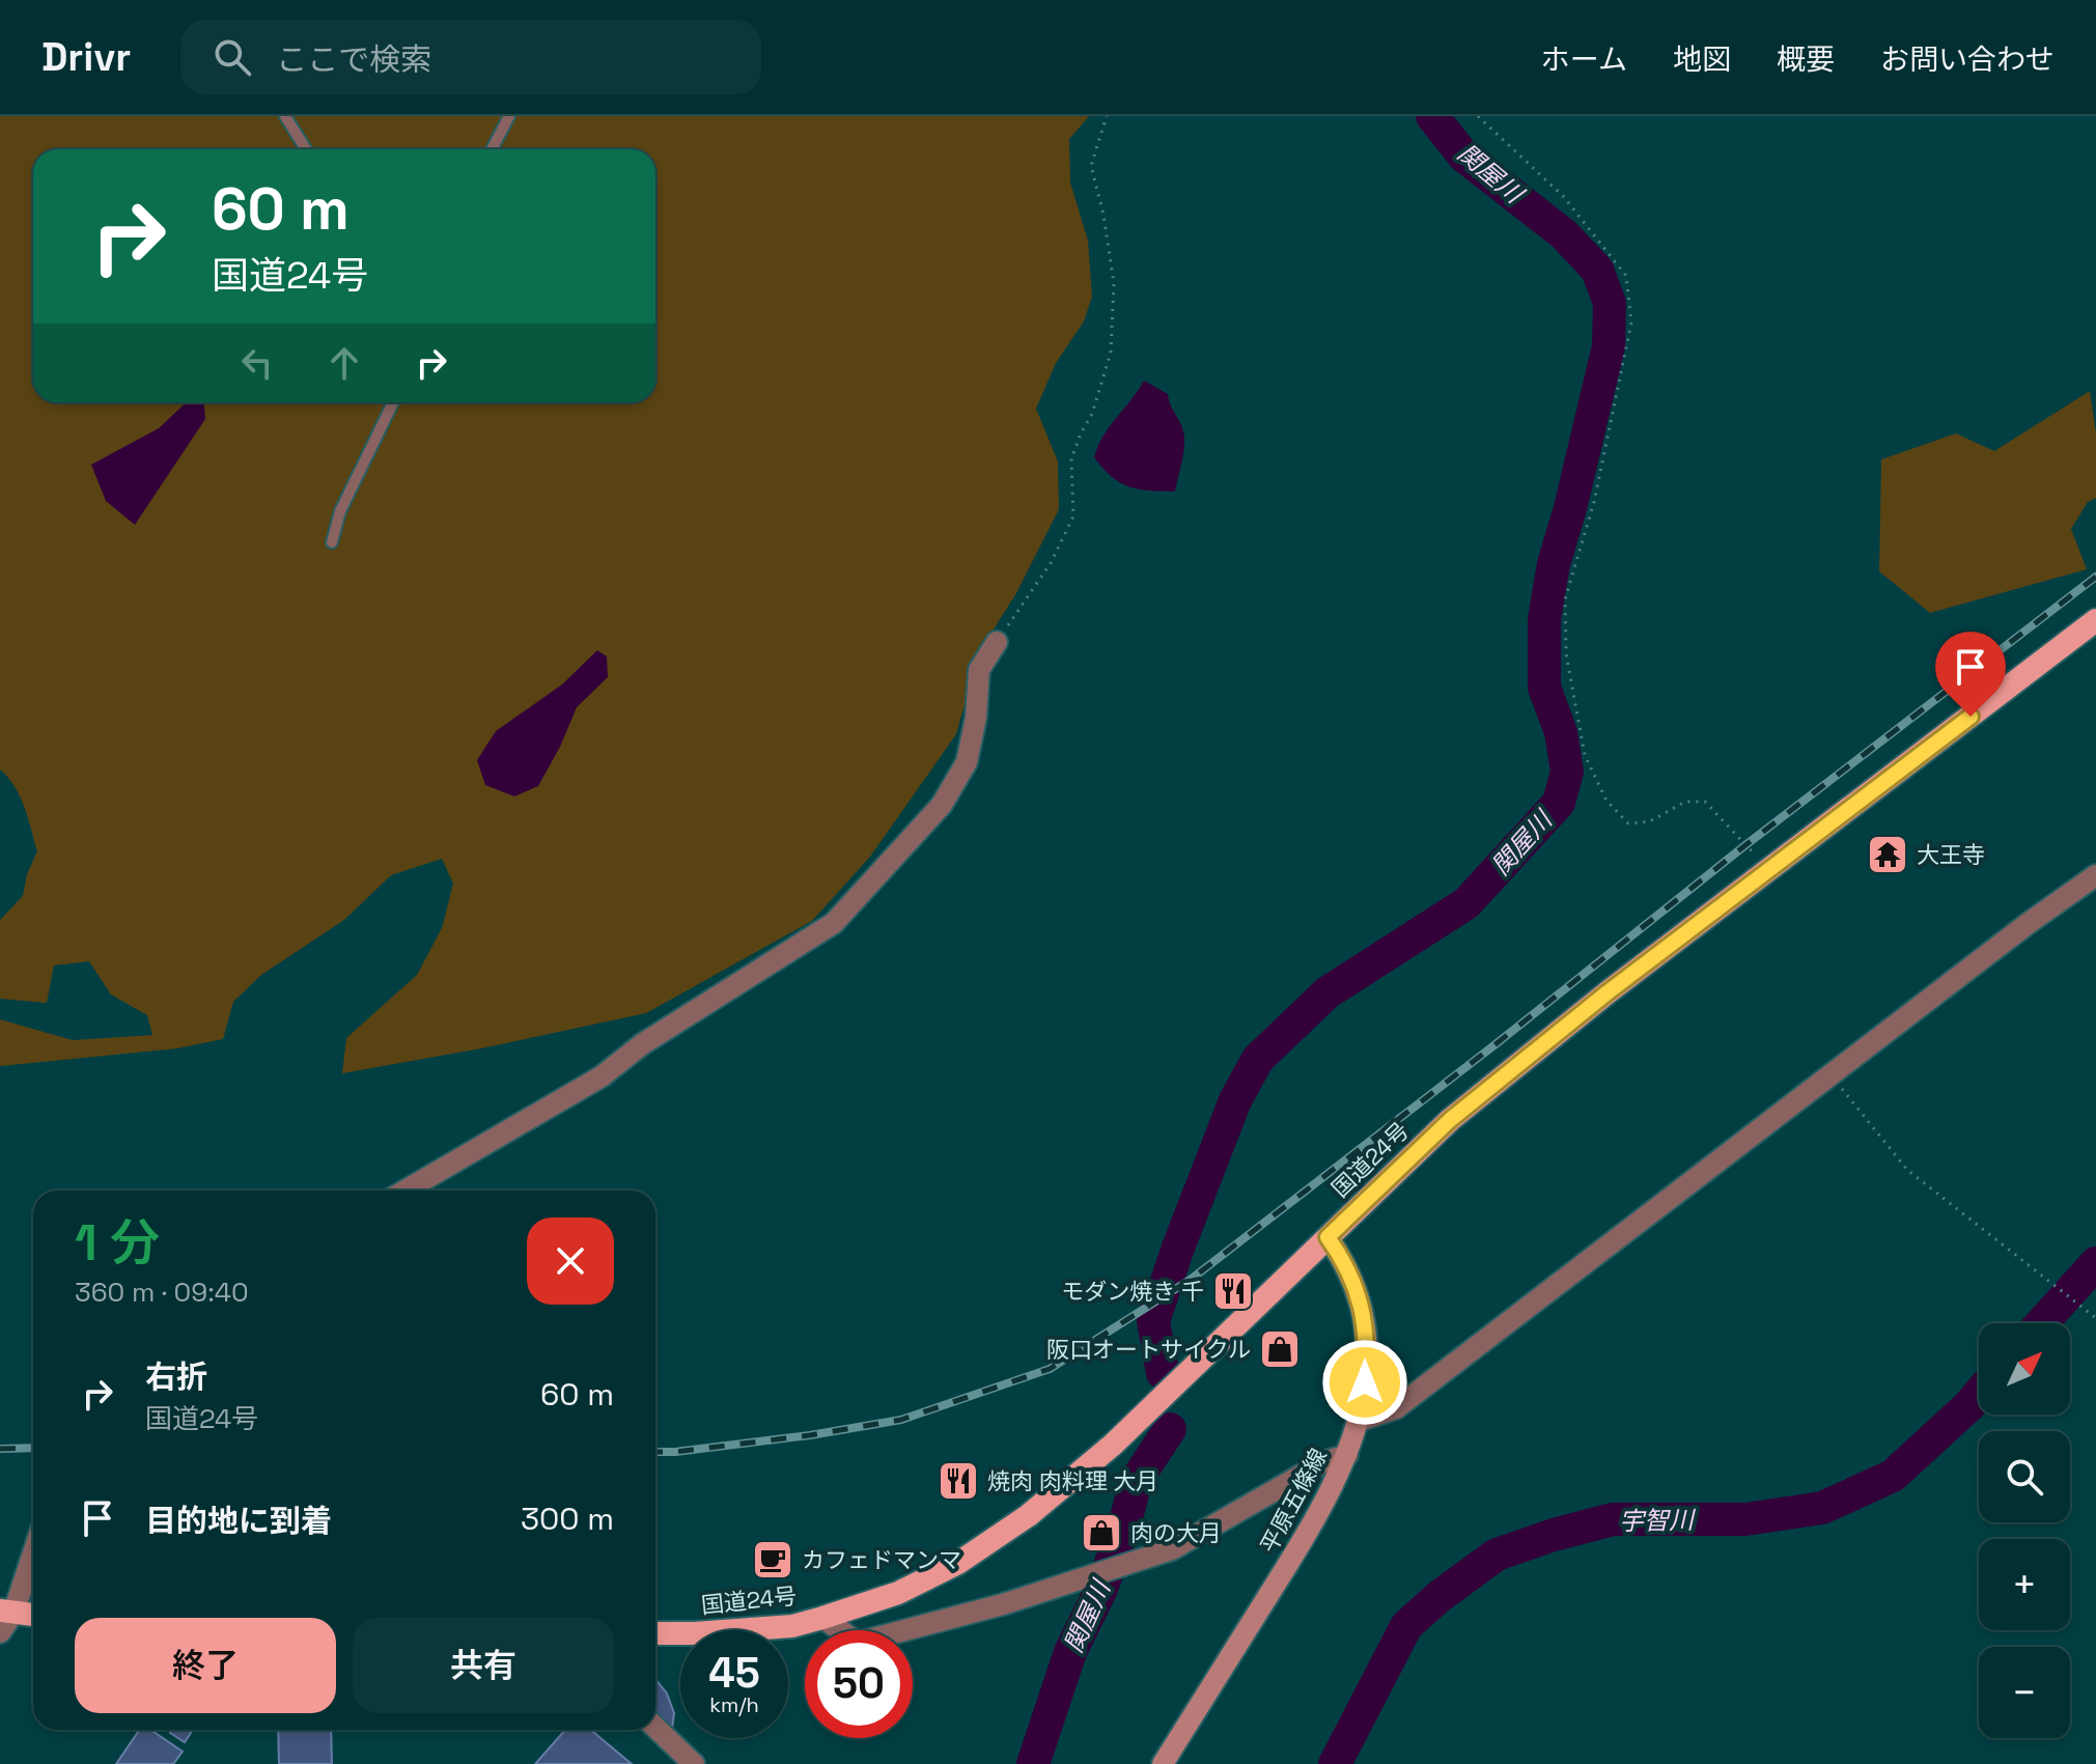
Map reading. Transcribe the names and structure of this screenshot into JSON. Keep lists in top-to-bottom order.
{
  "streets": {
    "highway": ["国道24号"],
    "main road": ["平原五條線"]
  },
  "crossings": [
    ["国道24号", "平原五條線"]
  ],
  "water": ["関屋川", "宇智川"],
  "places": {
    "temple": ["大王寺"],
    "restaurant": ["モダン焼き 千", "焼肉 肉料理 大月"],
    "shop": ["阪口オートサイクル", "肉の大月"],
    "cafe": ["カフェドマンマ"]
  },
  "north": "top right",
  "page": {
    "header": "Drivr",
    "search": "ここで検索",
    "nav": [
      "ホーム",
      "地図",
      "概要",
      "お問い合わせ"
    ],
    "turn": ["60 m", "国道24号"],
    "heading": ["1 分", "360 m · 09:40"],
    "map_buttons": ["+", "−"],
    "list": [
      {
        "name": "右折",
        "note": "国道24号",
        "value": "60 m"
      },
      {
        "name": "目的地に到着",
        "value": "300 m"
      }
    ],
    "buttons": ["終了", "共有"],
    "speed": "45 km/h",
    "limit": "50"
  }
}
